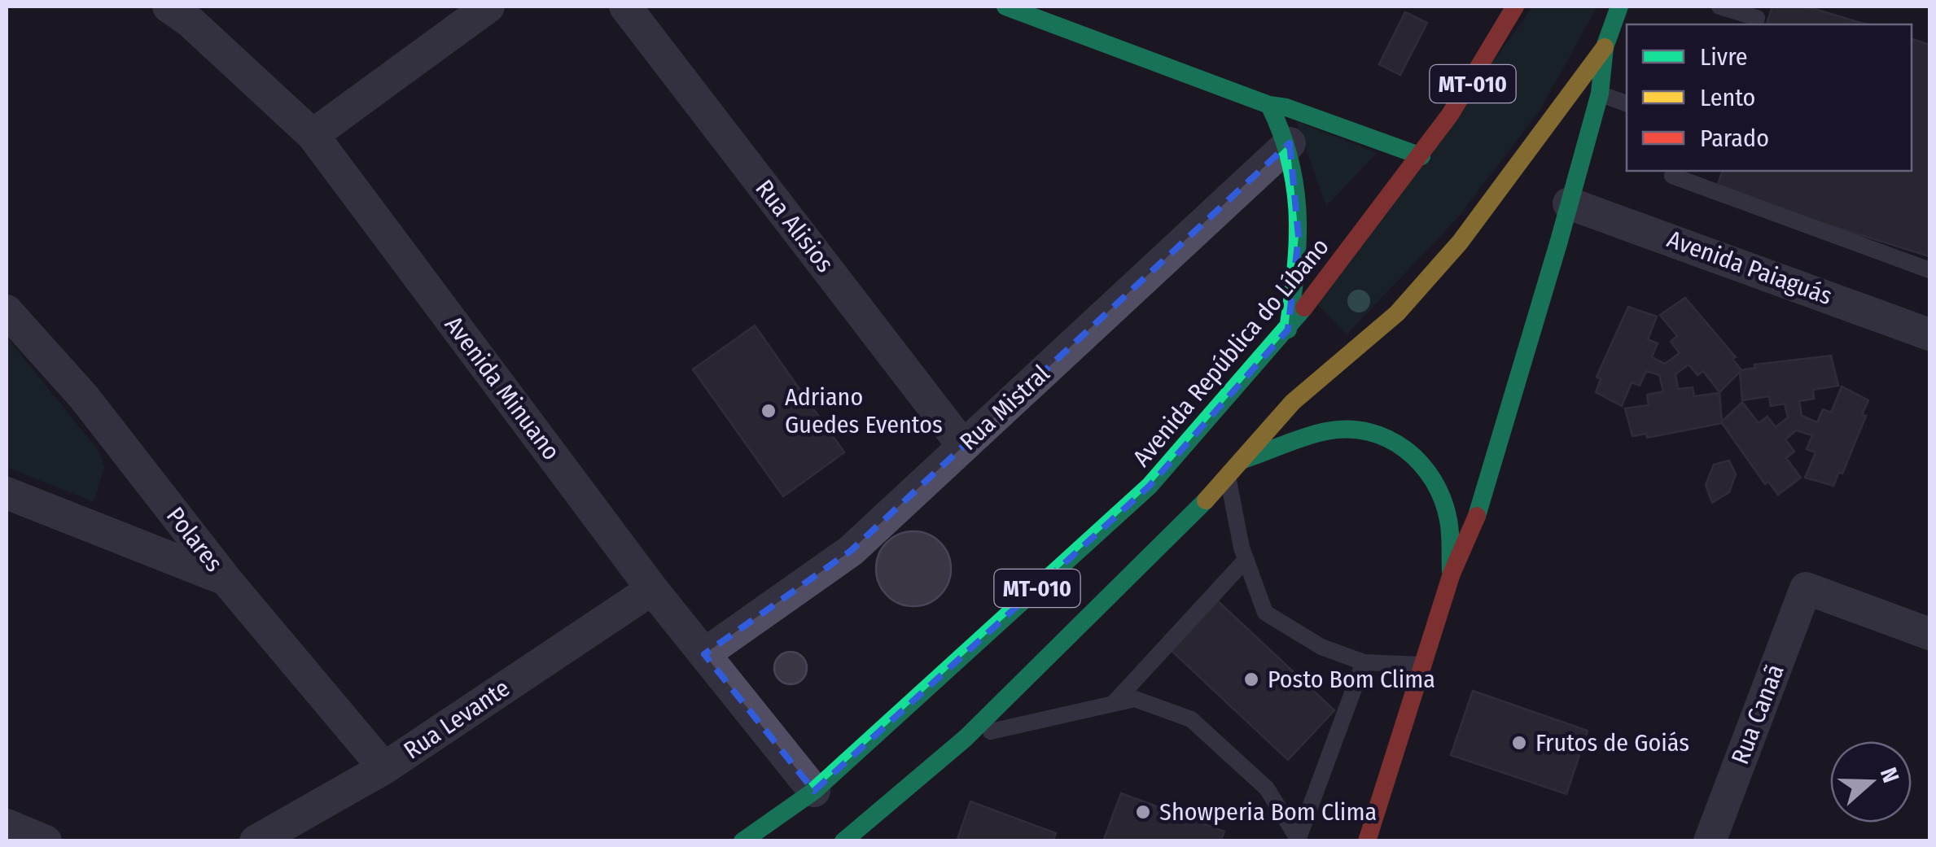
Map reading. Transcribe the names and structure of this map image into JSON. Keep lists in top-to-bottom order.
{
  "streets": {
    "main road": ["MT-010", "Avenida República do Líbano"],
    "street": [
      "Rua Alisios",
      "Avenida Paiaguás",
      "Avenida Minuano",
      "Rua Mistral",
      "Polares",
      "Rua Canaã",
      "Rua Levante"
    ]
  },
  "crossings": [
    ["Rua Alisios", "Rua Mistral"],
    ["Avenida República do Líbano", "Avenida Minuano"],
    ["Avenida Minuano", "Rua Mistral"],
    ["Avenida Minuano", "Rua Levante"],
    ["Polares", "Rua Levante"]
  ],
  "places": [
    "Adriano Guedes Eventos",
    "Posto Bom Clima",
    "Frutos de Goiás",
    "Showperia Bom Clima"
  ],
  "legend": ["Livre", "Lento", "Parado"],
  "north": "right"
}
